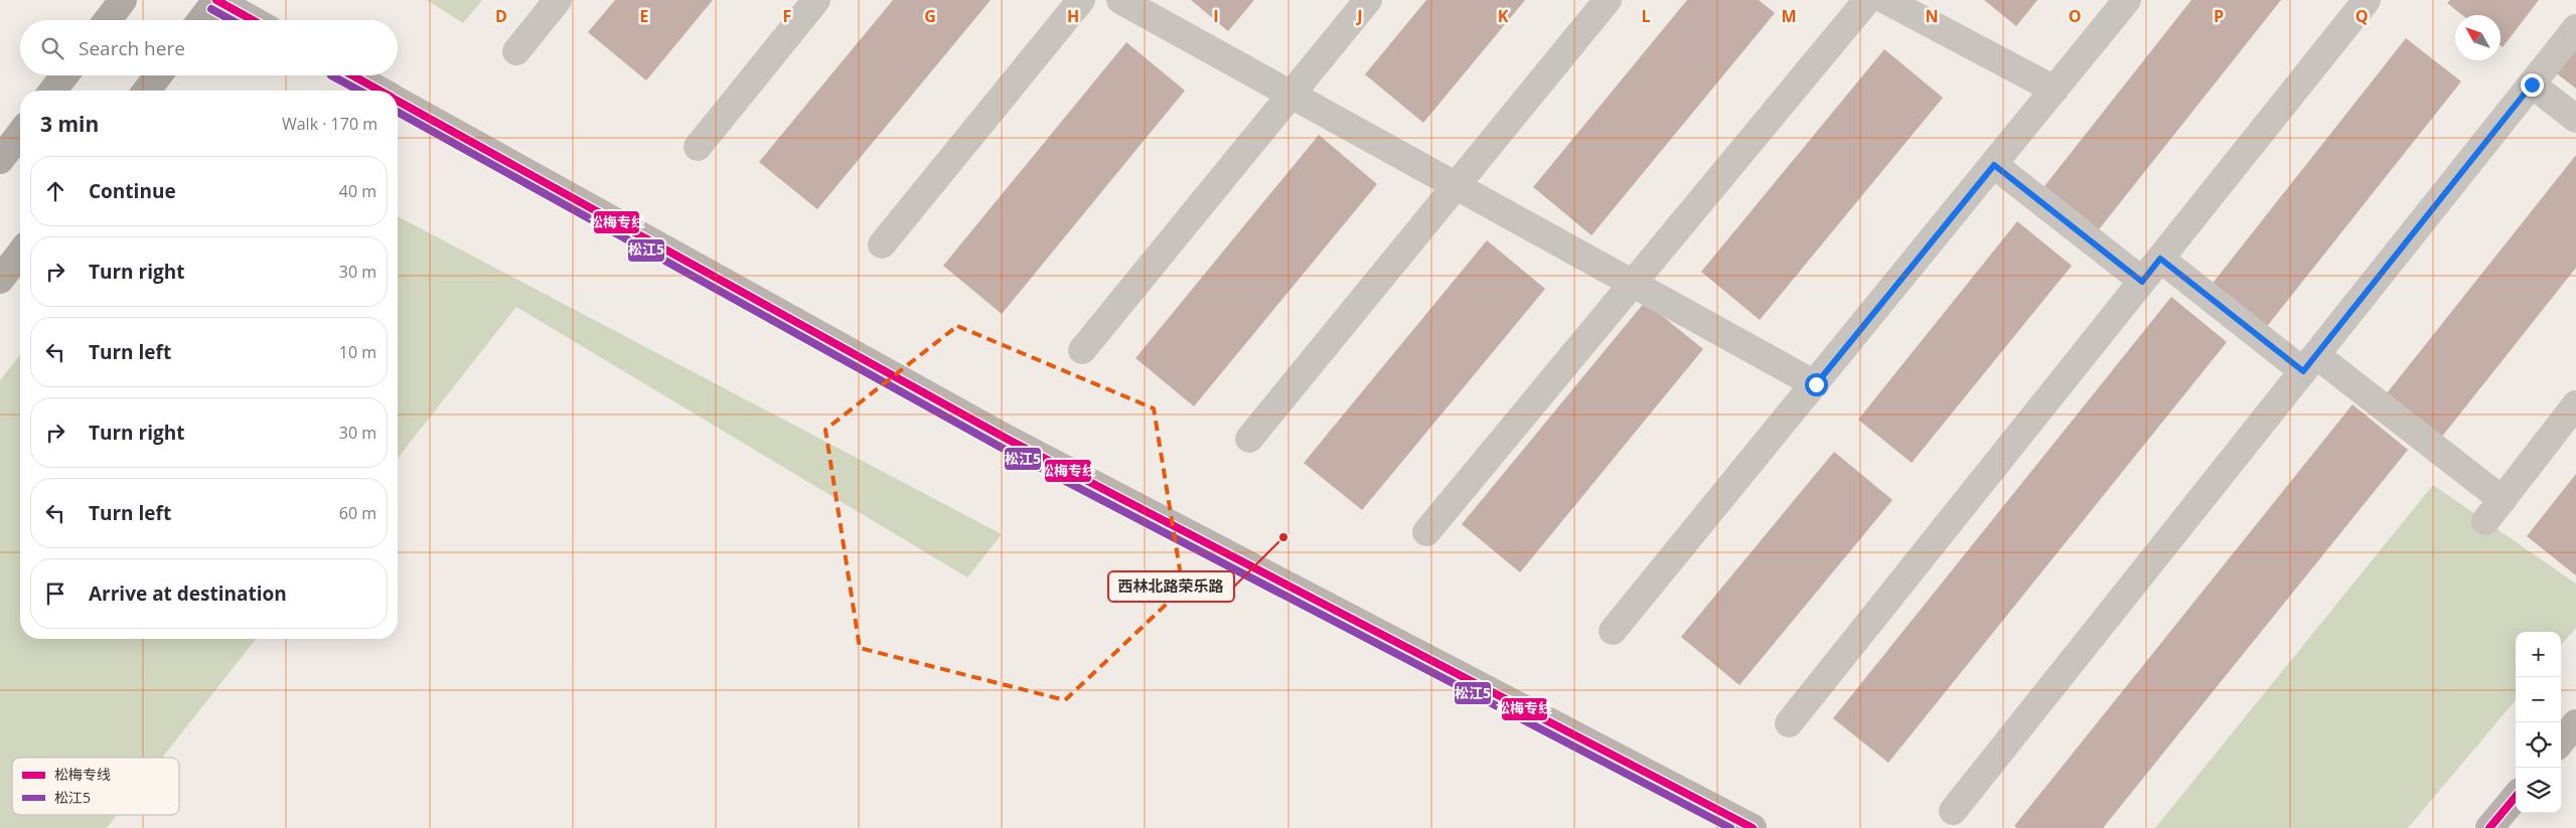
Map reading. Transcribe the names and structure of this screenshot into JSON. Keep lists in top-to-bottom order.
{
  "places": ["西林北路荣乐路"],
  "lines": ["transit line 松梅专线", "transit line 松江5"],
  "legend": ["松梅专线", "松江5"],
  "north": "top left",
  "page": {
    "search": "Search here",
    "heading": ["3 min", "Walk · 170 m"],
    "list": [
      ["Continue", "40 m"],
      ["Turn right", "30 m"],
      ["Turn left", "10 m"],
      ["Turn right", "30 m"],
      ["Turn left", "60 m"],
      "Arrive at destination"
    ],
    "map_buttons": ["+", "−"]
  },
  "grid": {
    "columns": [
      "D",
      "E",
      "F",
      "G",
      "H",
      "I",
      "J",
      "K",
      "L",
      "M",
      "N",
      "O",
      "P",
      "Q"
    ]
  }
}
